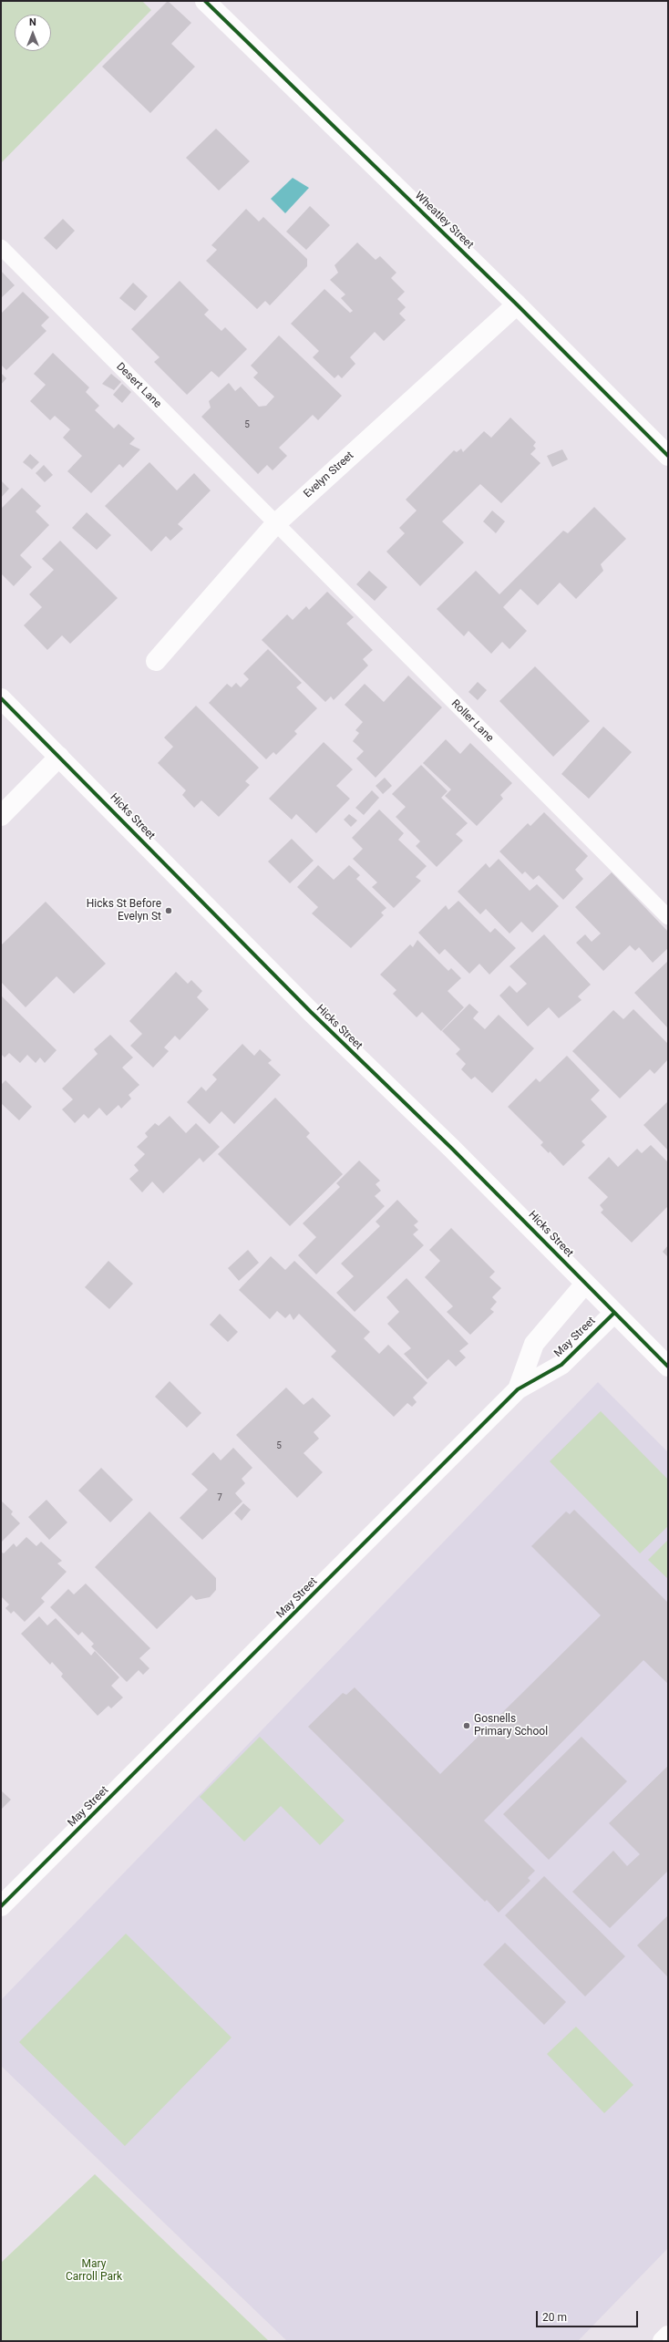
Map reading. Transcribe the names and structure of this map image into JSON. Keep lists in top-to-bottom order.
{
  "streets": {
    "street": [
      "Wheatley Street",
      "Evelyn Street",
      "Hicks Street",
      "May Street"
    ],
    "lane": ["Desert Lane", "Roller Lane"]
  },
  "crossings": [
    ["Wheatley Street", "Evelyn Street"],
    ["Desert Lane", "Evelyn Street"],
    ["Desert Lane", "Roller Lane"],
    ["Evelyn Street", "Roller Lane"],
    ["Hicks Street", "May Street"]
  ],
  "parks": ["Mary Carroll Park"],
  "places": ["Hicks St Before Evelyn St", "Gosnells Primary School"],
  "house_numbers": ["5", "5", "7"],
  "scale_bar": "20 m",
  "north": "top"
}
